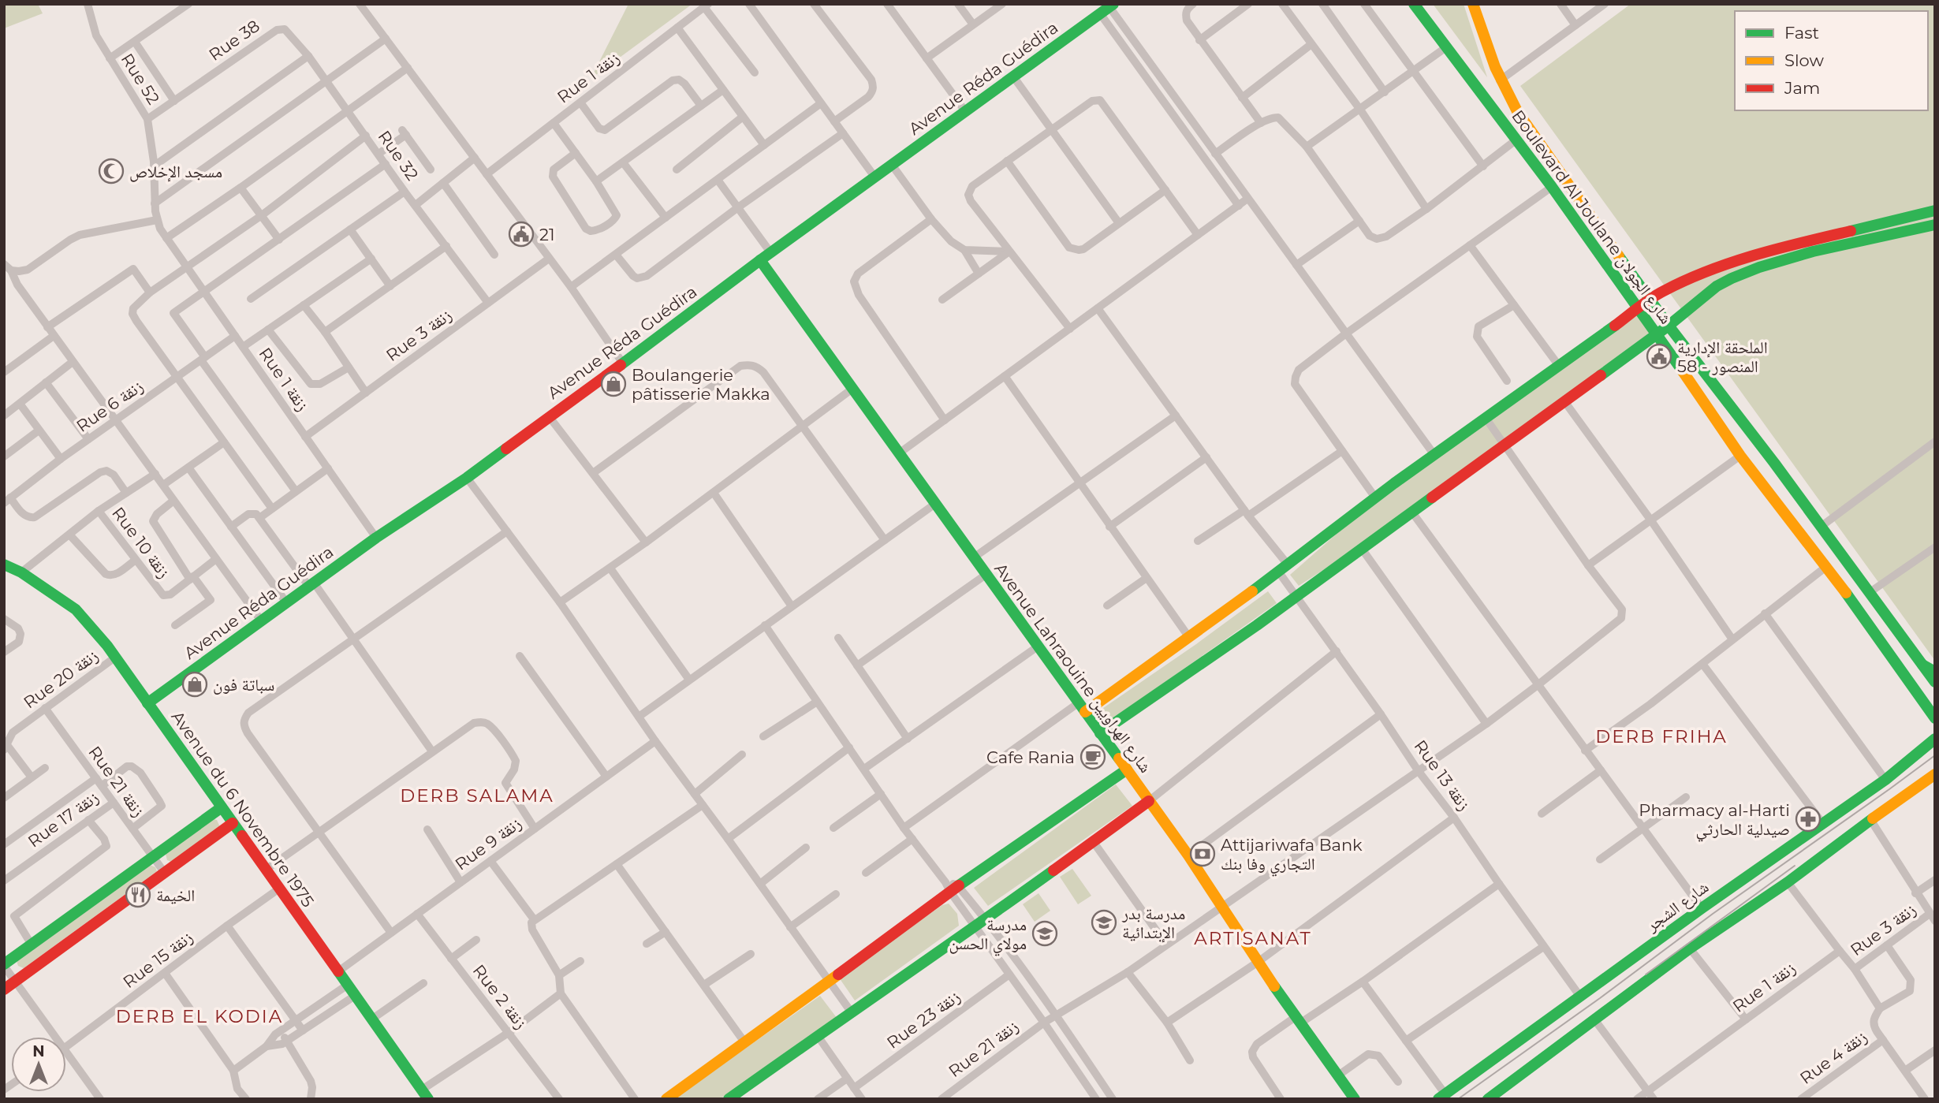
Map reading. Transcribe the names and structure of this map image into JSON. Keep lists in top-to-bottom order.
{
  "streets": {
    "street": [
      "Rue 38",
      "Rue 1 زنقة",
      "Avenue Réda Guédira",
      "Rue 52",
      "Rue 32",
      "Boulevard Al Joulane شارع الجولان",
      "Rue 3 زنقة",
      "Rue 6 زنقة",
      "Rue 10 زنقة",
      "Avenue Lahraouine شارع الهراويين",
      "Rue 20 زنقة",
      "Rue 13 زنقة",
      "Rue 21 زنقة",
      "Avenue du 6 Novembre 1975",
      "Rue 17 زنقة",
      "Rue 9 زنقة",
      "شارع الشجر",
      "Rue 15 زنقة",
      "Rue 2 زنقة",
      "Rue 23 زنقة",
      "Rue 4 زنقة"
    ]
  },
  "crossings": [
    ["Rue 38", "Rue 52"],
    ["Rue 38", "Rue 32"],
    ["Rue 1 زنقة", "Avenue Réda Guédira"],
    ["Rue 1 زنقة", "Rue 52"],
    ["Rue 1 زنقة", "Rue 3 زنقة"],
    ["Rue 1 زنقة", "Rue 6 زنقة"],
    ["Avenue Réda Guédira", "Avenue Lahraouine شارع الهراويين"],
    ["Avenue Réda Guédira", "Avenue du 6 Novembre 1975"],
    ["Avenue Lahraouine شارع الهراويين", "Rue 21 زنقة"],
    ["Rue 20 زنقة", "Rue 21 زنقة"],
    ["Rue 20 زنقة", "Avenue du 6 Novembre 1975"],
    ["Rue 13 زنقة", "Rue 21 زنقة"],
    ["Rue 13 زنقة", "شارع الشجر"],
    ["Rue 21 زنقة", "Rue 17 زنقة"],
    ["Avenue du 6 Novembre 1975", "Rue 9 زنقة"],
    ["Avenue du 6 Novembre 1975", "Rue 15 زنقة"],
    ["Rue 9 زنقة", "Rue 2 زنقة"]
  ],
  "districts": [
    "DERB FRIHA",
    "DERB SALAMA",
    "ARTISANAT",
    "DERB EL KODIA"
  ],
  "places": {
    "mosque": ["مسجد الإخلاص"],
    "public building": ["21", "الملحقة الإدارية 58 - المنصور"],
    "shop": ["Boulangerie pâtisserie Makka", "سباتة فون"],
    "cafe": ["Cafe Rania"],
    "pharmacy": ["Pharmacy al-Harti صيدلية الحارثي"],
    "bank": ["Attijariwafa Bank التجاري وفا بنك"],
    "restaurant": ["الخيمة"],
    "school or university": ["مدرسة بدر الإبتدائية", "مدرسة مولاي الحسن"]
  },
  "legend": ["Fast", "Slow", "Jam"],
  "north": "top"
}
